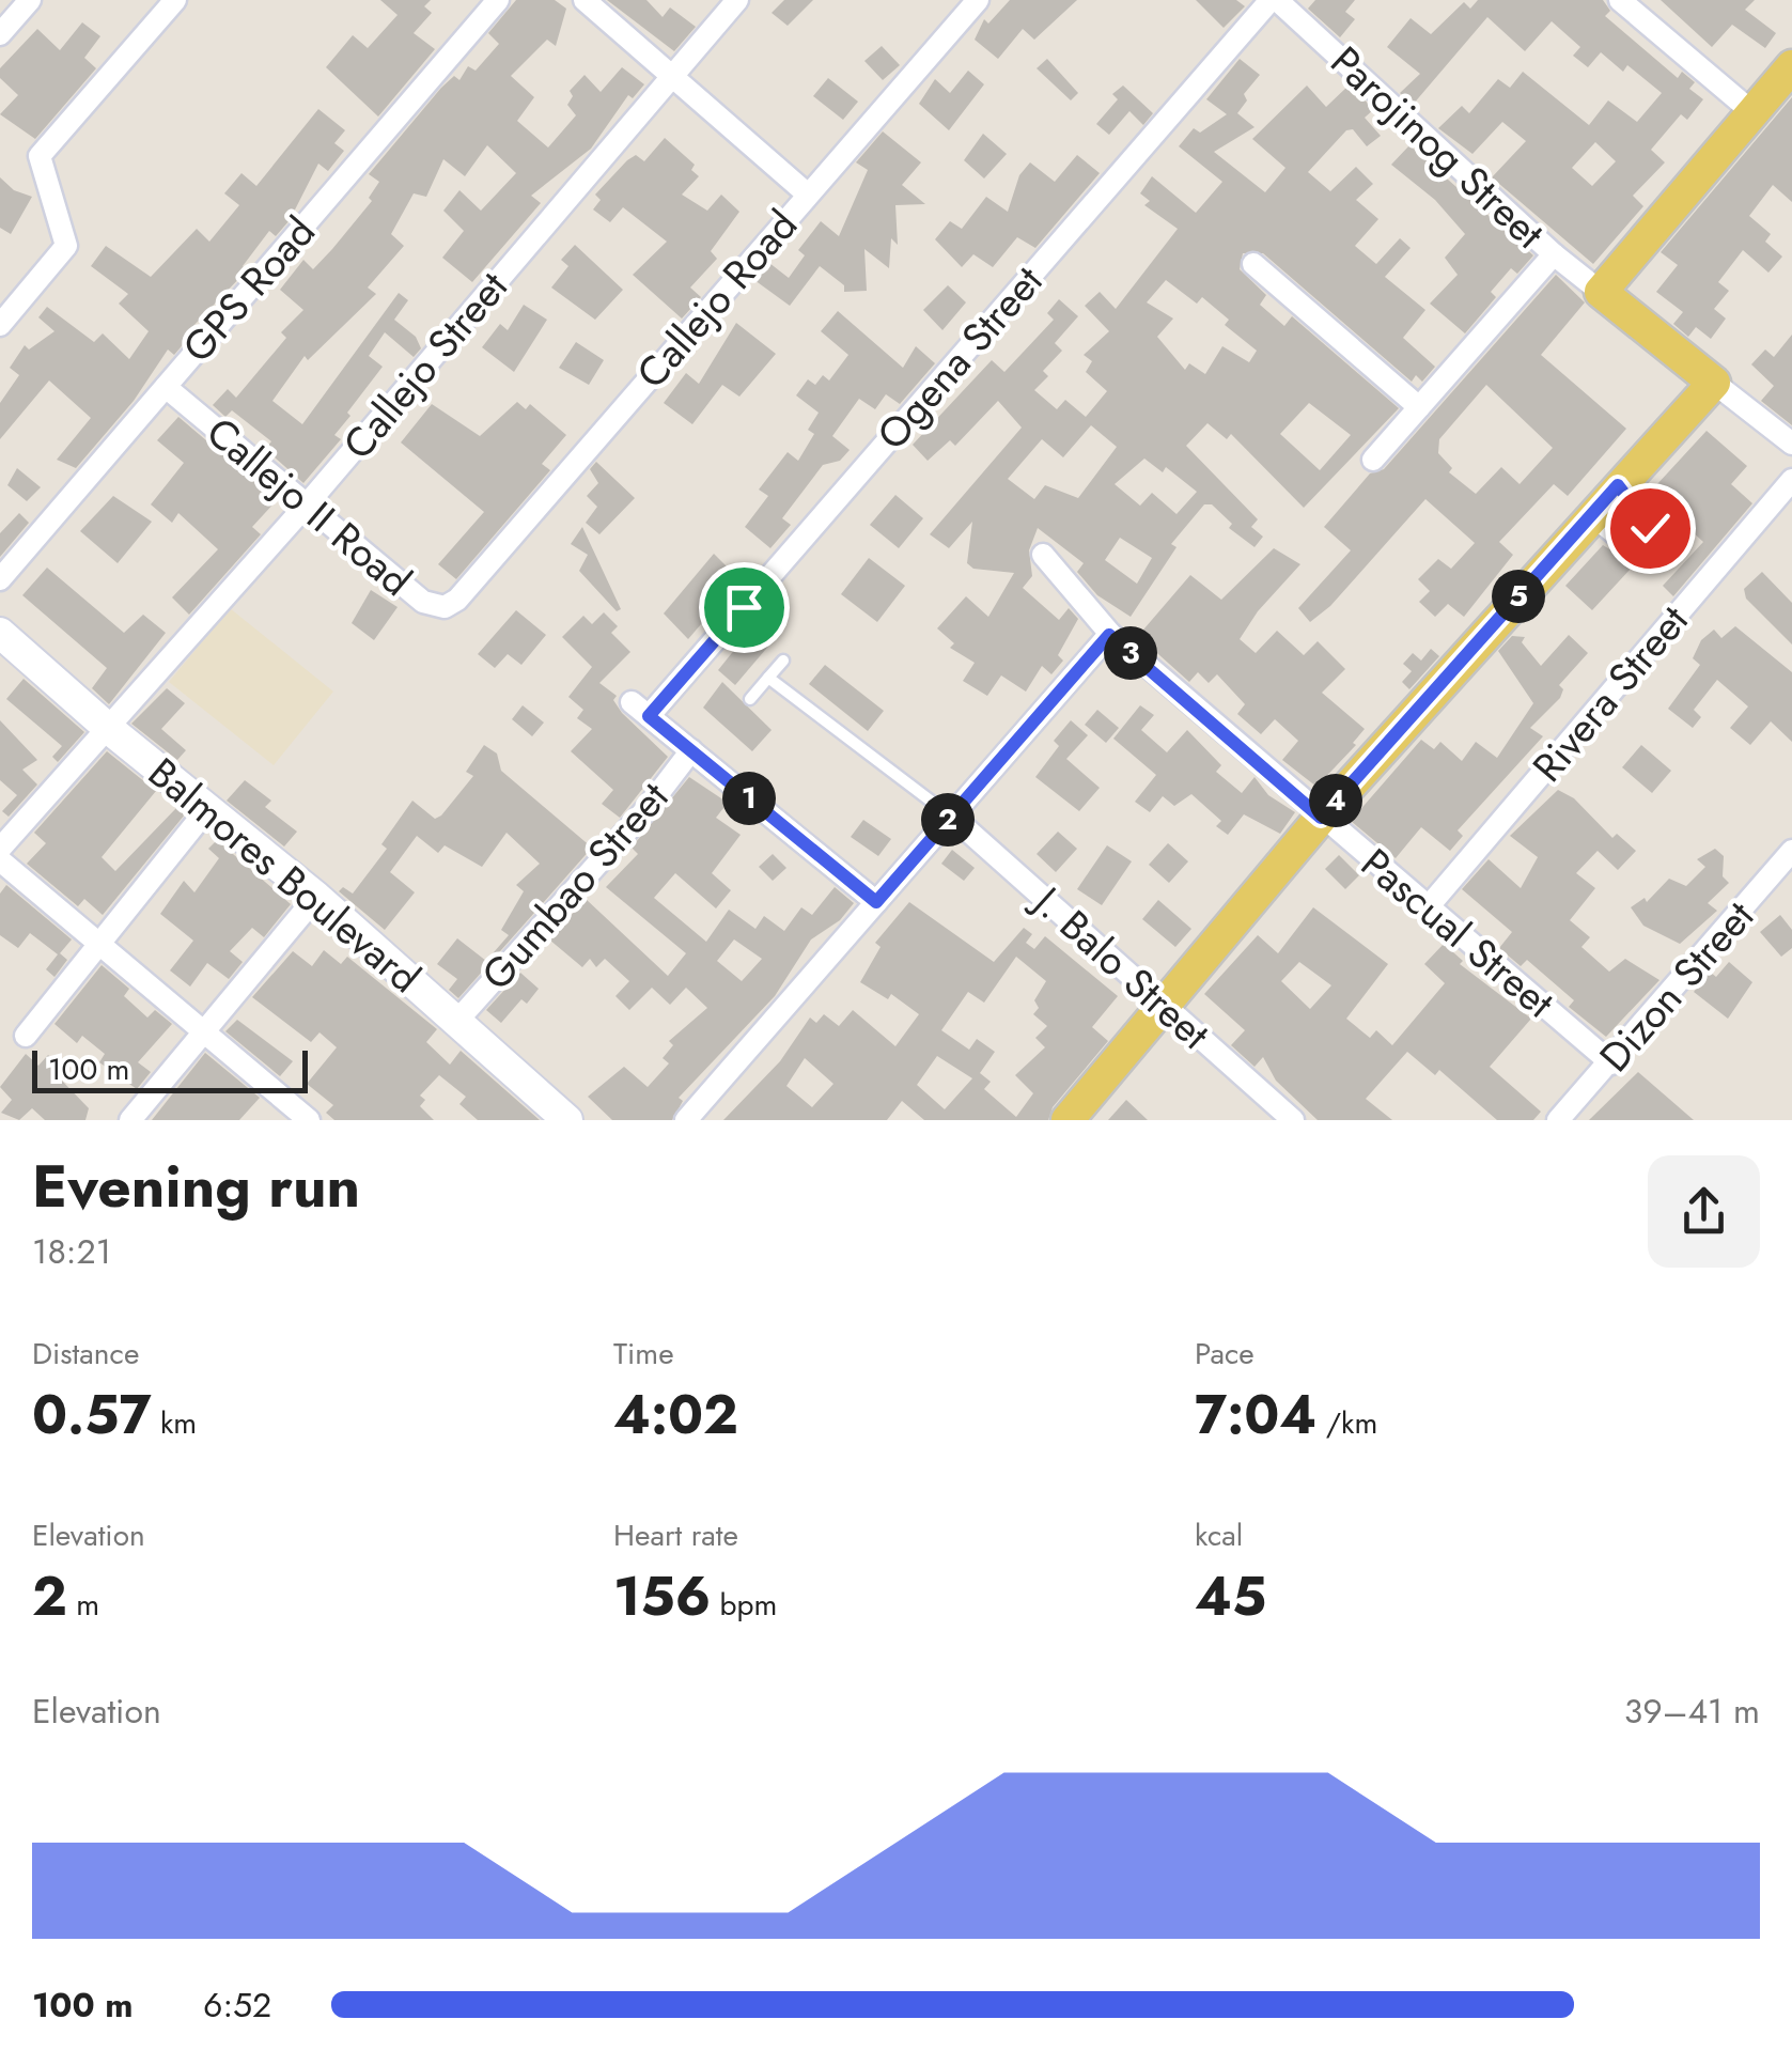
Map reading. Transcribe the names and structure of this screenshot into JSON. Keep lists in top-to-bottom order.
{
  "streets": {
    "main road": ["Balmores Boulevard"],
    "street": [
      "Parojinog Street",
      "GPS Road",
      "Callejo Road",
      "Ogena Street",
      "Callejo Street",
      "Callejo II Road",
      "Rivera Street",
      "Gumbao Street",
      "Pascual Street",
      "J. Balo Street",
      "Dizon Street"
    ]
  },
  "crossings": [
    ["Parojinog Street", "Ogena Street"],
    ["GPS Road", "Callejo II Road"],
    ["Callejo Road", "Callejo II Road"],
    ["Ogena Street", "Gumbao Street"],
    ["Callejo Street", "Callejo II Road"],
    ["Callejo Street", "Balmores Boulevard"],
    ["Rivera Street", "Pascual Street"],
    ["Balmores Boulevard", "Gumbao Street"],
    ["Pascual Street", "Dizon Street"]
  ],
  "scale_bar": "100 m",
  "page": {
    "pins": [
      "5",
      "3",
      "1",
      "4",
      "2"
    ],
    "scale": "100 m",
    "heading": ["Evening run", "18:21"],
    "stats": [
      ["Distance", "0.57 km"],
      ["Time", "4:02"],
      ["Pace", "7:04 /km"],
      ["Elevation", "2 m"],
      ["Heart rate", "156 bpm"],
      ["kcal", "45"]
    ],
    "chart": ["Elevation", "39–41 m"],
    "list": [
      {
        "name": "100 m",
        "note": "6:52"
      }
    ]
  }
}
